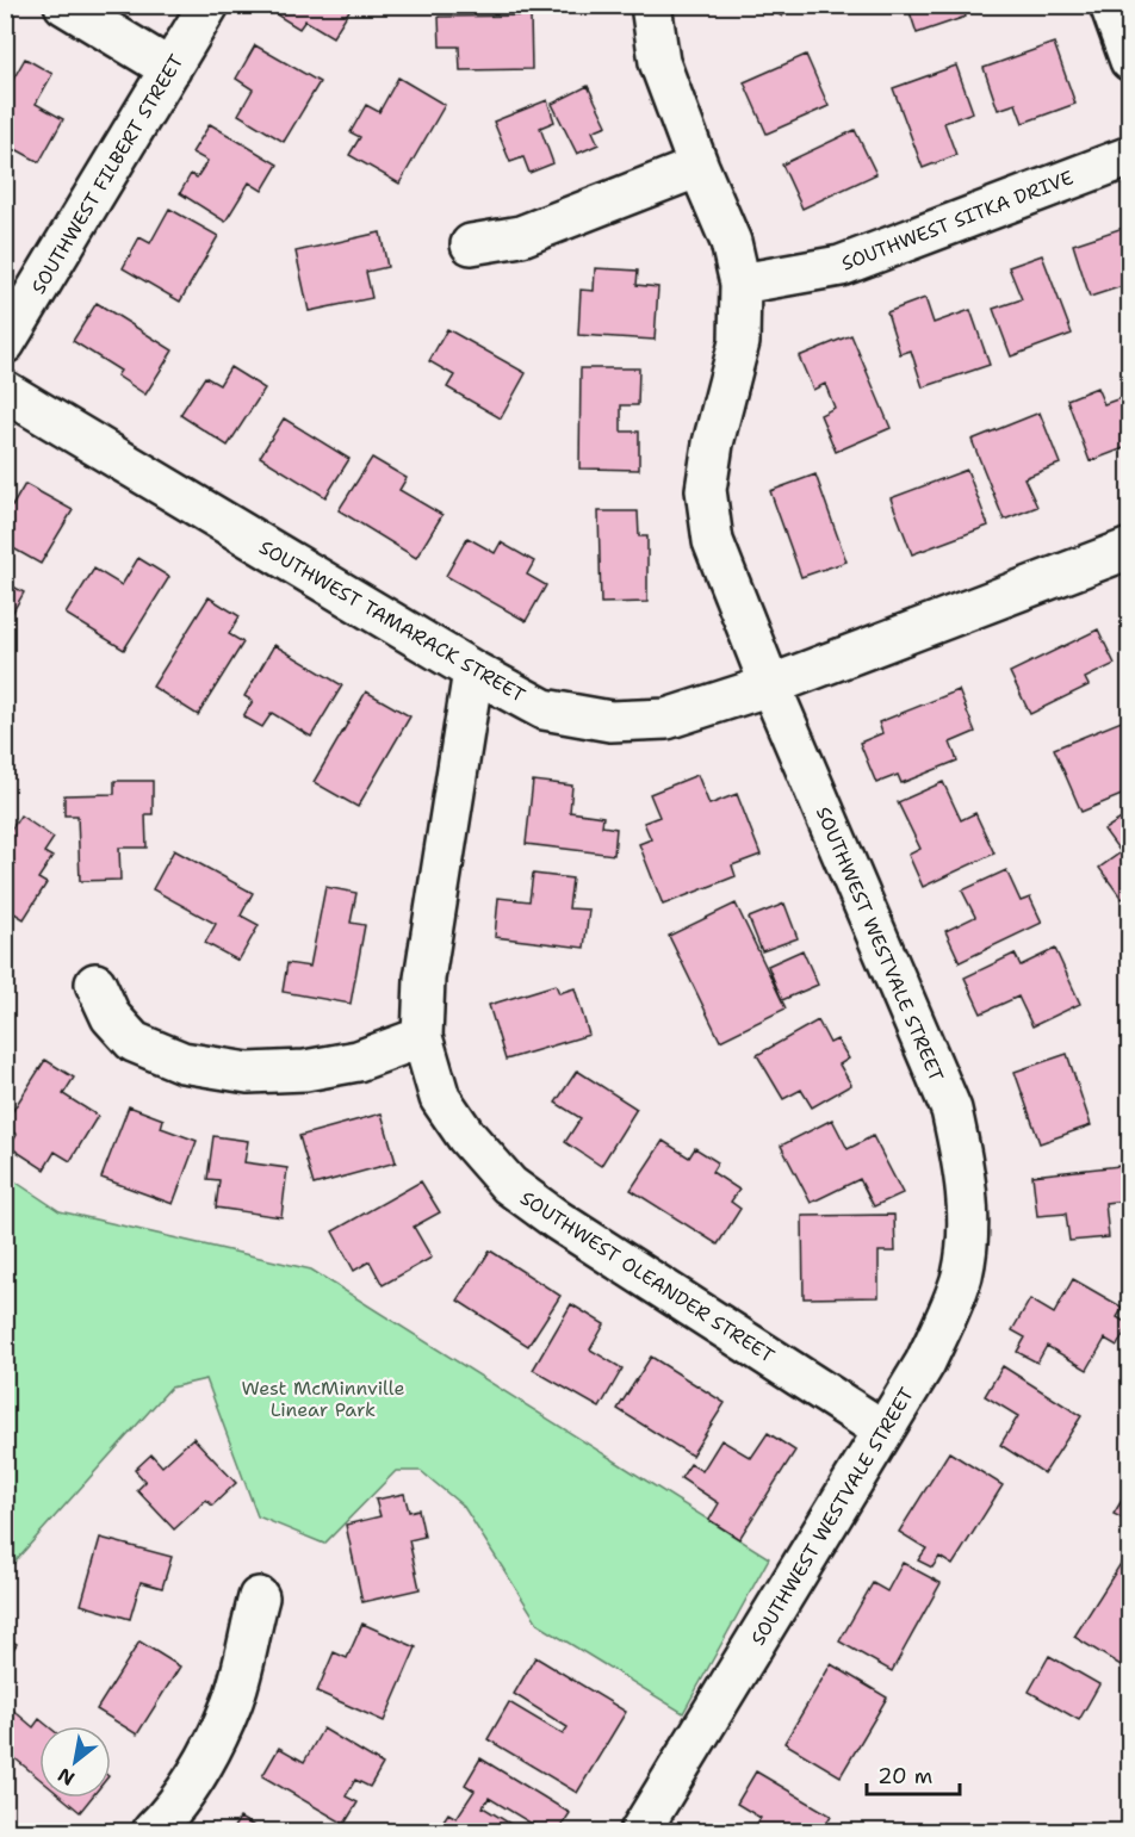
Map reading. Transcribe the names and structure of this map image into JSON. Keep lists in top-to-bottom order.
{
  "streets": {
    "street": [
      "SOUTHWEST FILBERT STREET",
      "SOUTHWEST SITKA DRIVE",
      "SOUTHWEST TAMARACK STREET",
      "SOUTHWEST WESTVALE STREET",
      "SOUTHWEST OLEANDER STREET"
    ]
  },
  "crossings": [
    ["SOUTHWEST SITKA DRIVE", "SOUTHWEST WESTVALE STREET"],
    ["SOUTHWEST TAMARACK STREET", "SOUTHWEST WESTVALE STREET"],
    ["SOUTHWEST TAMARACK STREET", "SOUTHWEST OLEANDER STREET"],
    ["SOUTHWEST WESTVALE STREET", "SOUTHWEST OLEANDER STREET"]
  ],
  "parks": ["West McMinnville Linear Park"],
  "scale_bar": "20 m",
  "north": "bottom left"
}
